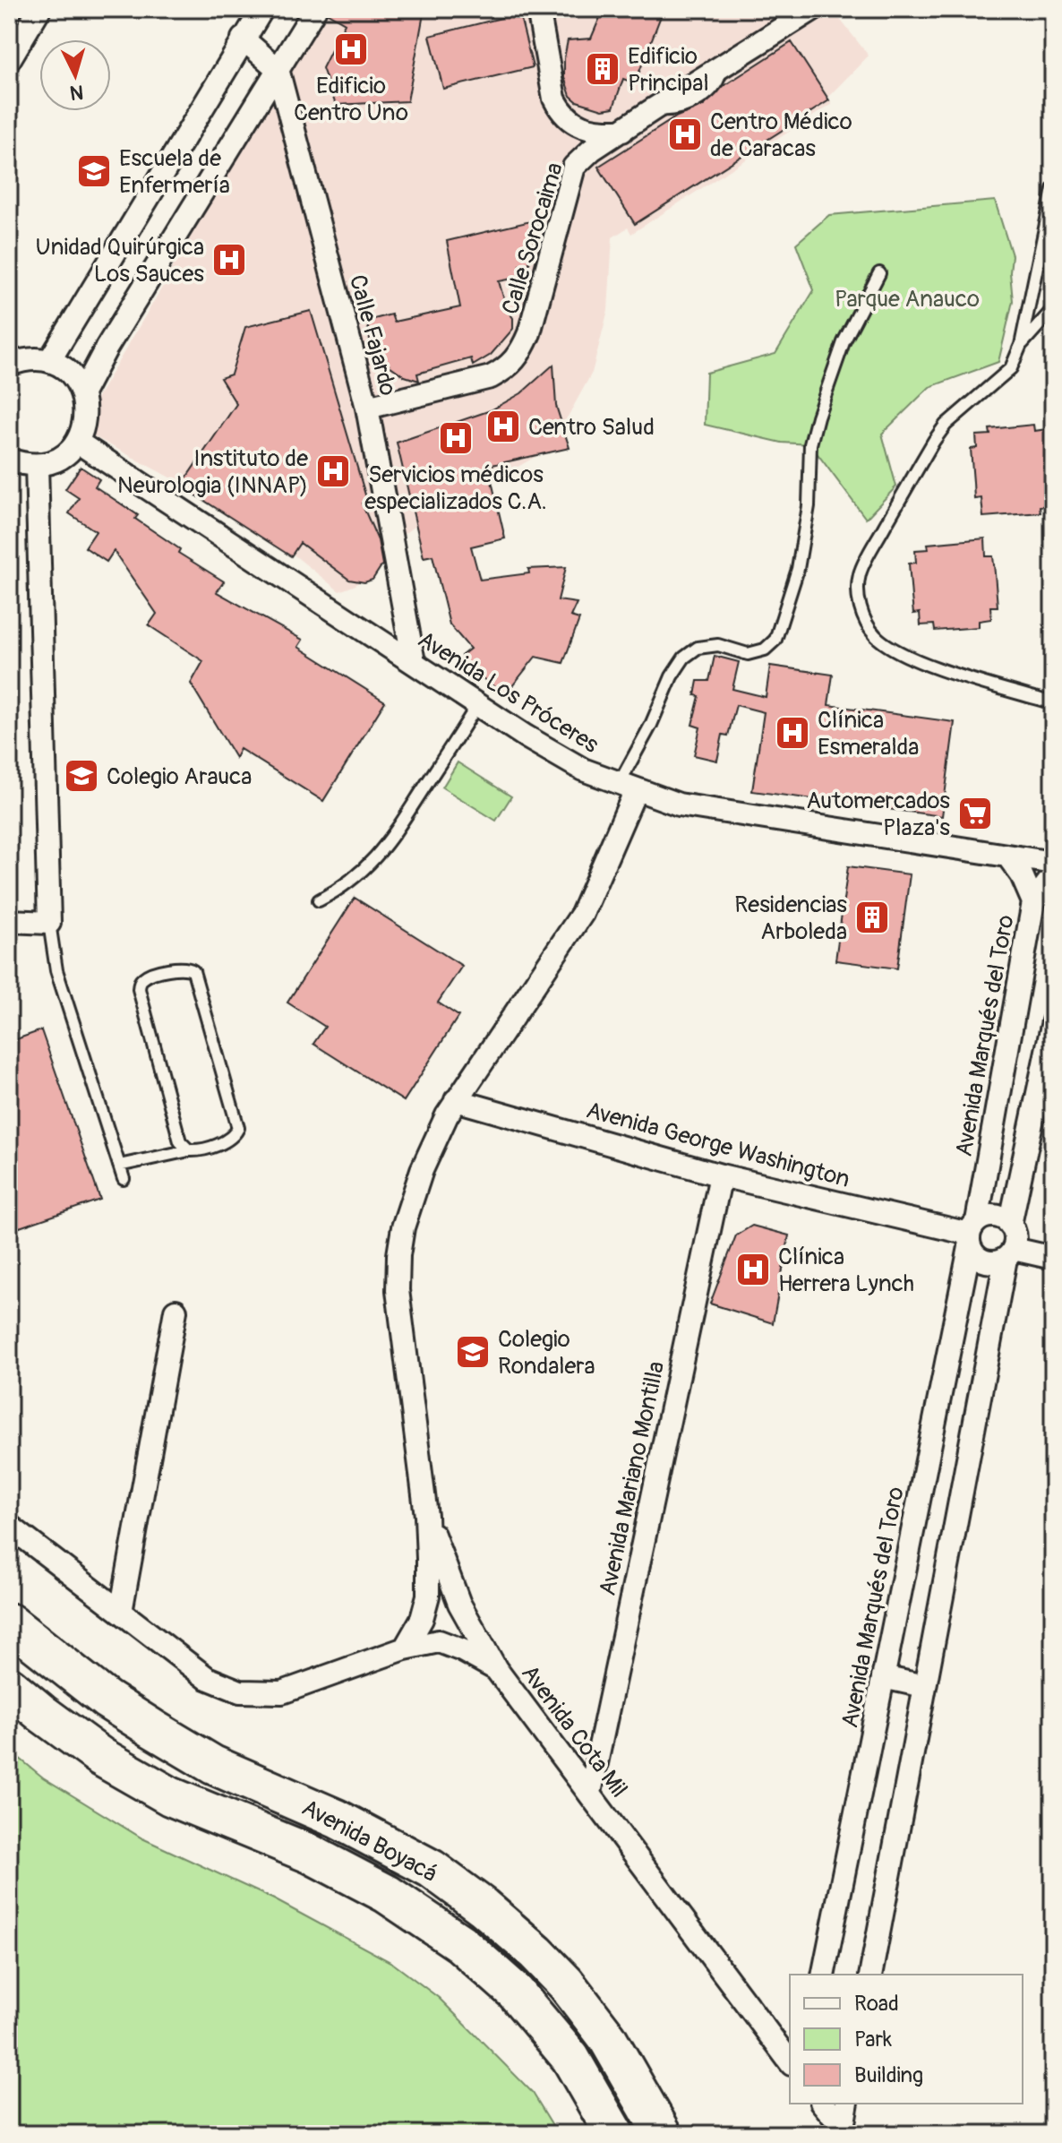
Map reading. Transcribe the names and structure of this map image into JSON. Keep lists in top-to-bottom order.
{
  "streets": {
    "highway": ["Avenida Boyacá"],
    "street": [
      "Calle Sorocaima",
      "Calle Fajardo",
      "Avenida Los Próceres",
      "Avenida Marqués del Toro",
      "Avenida George Washington",
      "Avenida Mariano Montilla",
      "Avenida Cota Mil"
    ]
  },
  "crossings": [
    ["Calle Sorocaima", "Calle Fajardo"],
    ["Calle Fajardo", "Avenida Los Próceres"],
    ["Avenida Los Próceres", "Avenida Marqués del Toro"],
    ["Avenida Marqués del Toro", "Avenida George Washington"],
    ["Avenida George Washington", "Avenida Mariano Montilla"],
    ["Avenida Mariano Montilla", "Avenida Cota Mil"]
  ],
  "parks": ["Parque Anauco"],
  "places": {
    "hospital": [
      "Edificio Centro Uno",
      "Centro Médico de Caracas",
      "Unidad Quirúrgica Los Sauces",
      "Centro Salud",
      "Servicios médicos especializados C.A.",
      "Instituto de Neurologia (INNAP)",
      "Clínica Esmeralda",
      "Clínica Herrera Lynch"
    ],
    "building": ["Edificio Principal", "Residencias Arboleda"],
    "school or university": ["Escuela de Enfermería", "Colegio Arauca", "Colegio Rondalera"],
    "supermarket": ["Automercados Plaza's"]
  },
  "legend": ["Road", "Park", "Building"],
  "north": "bottom"
}
